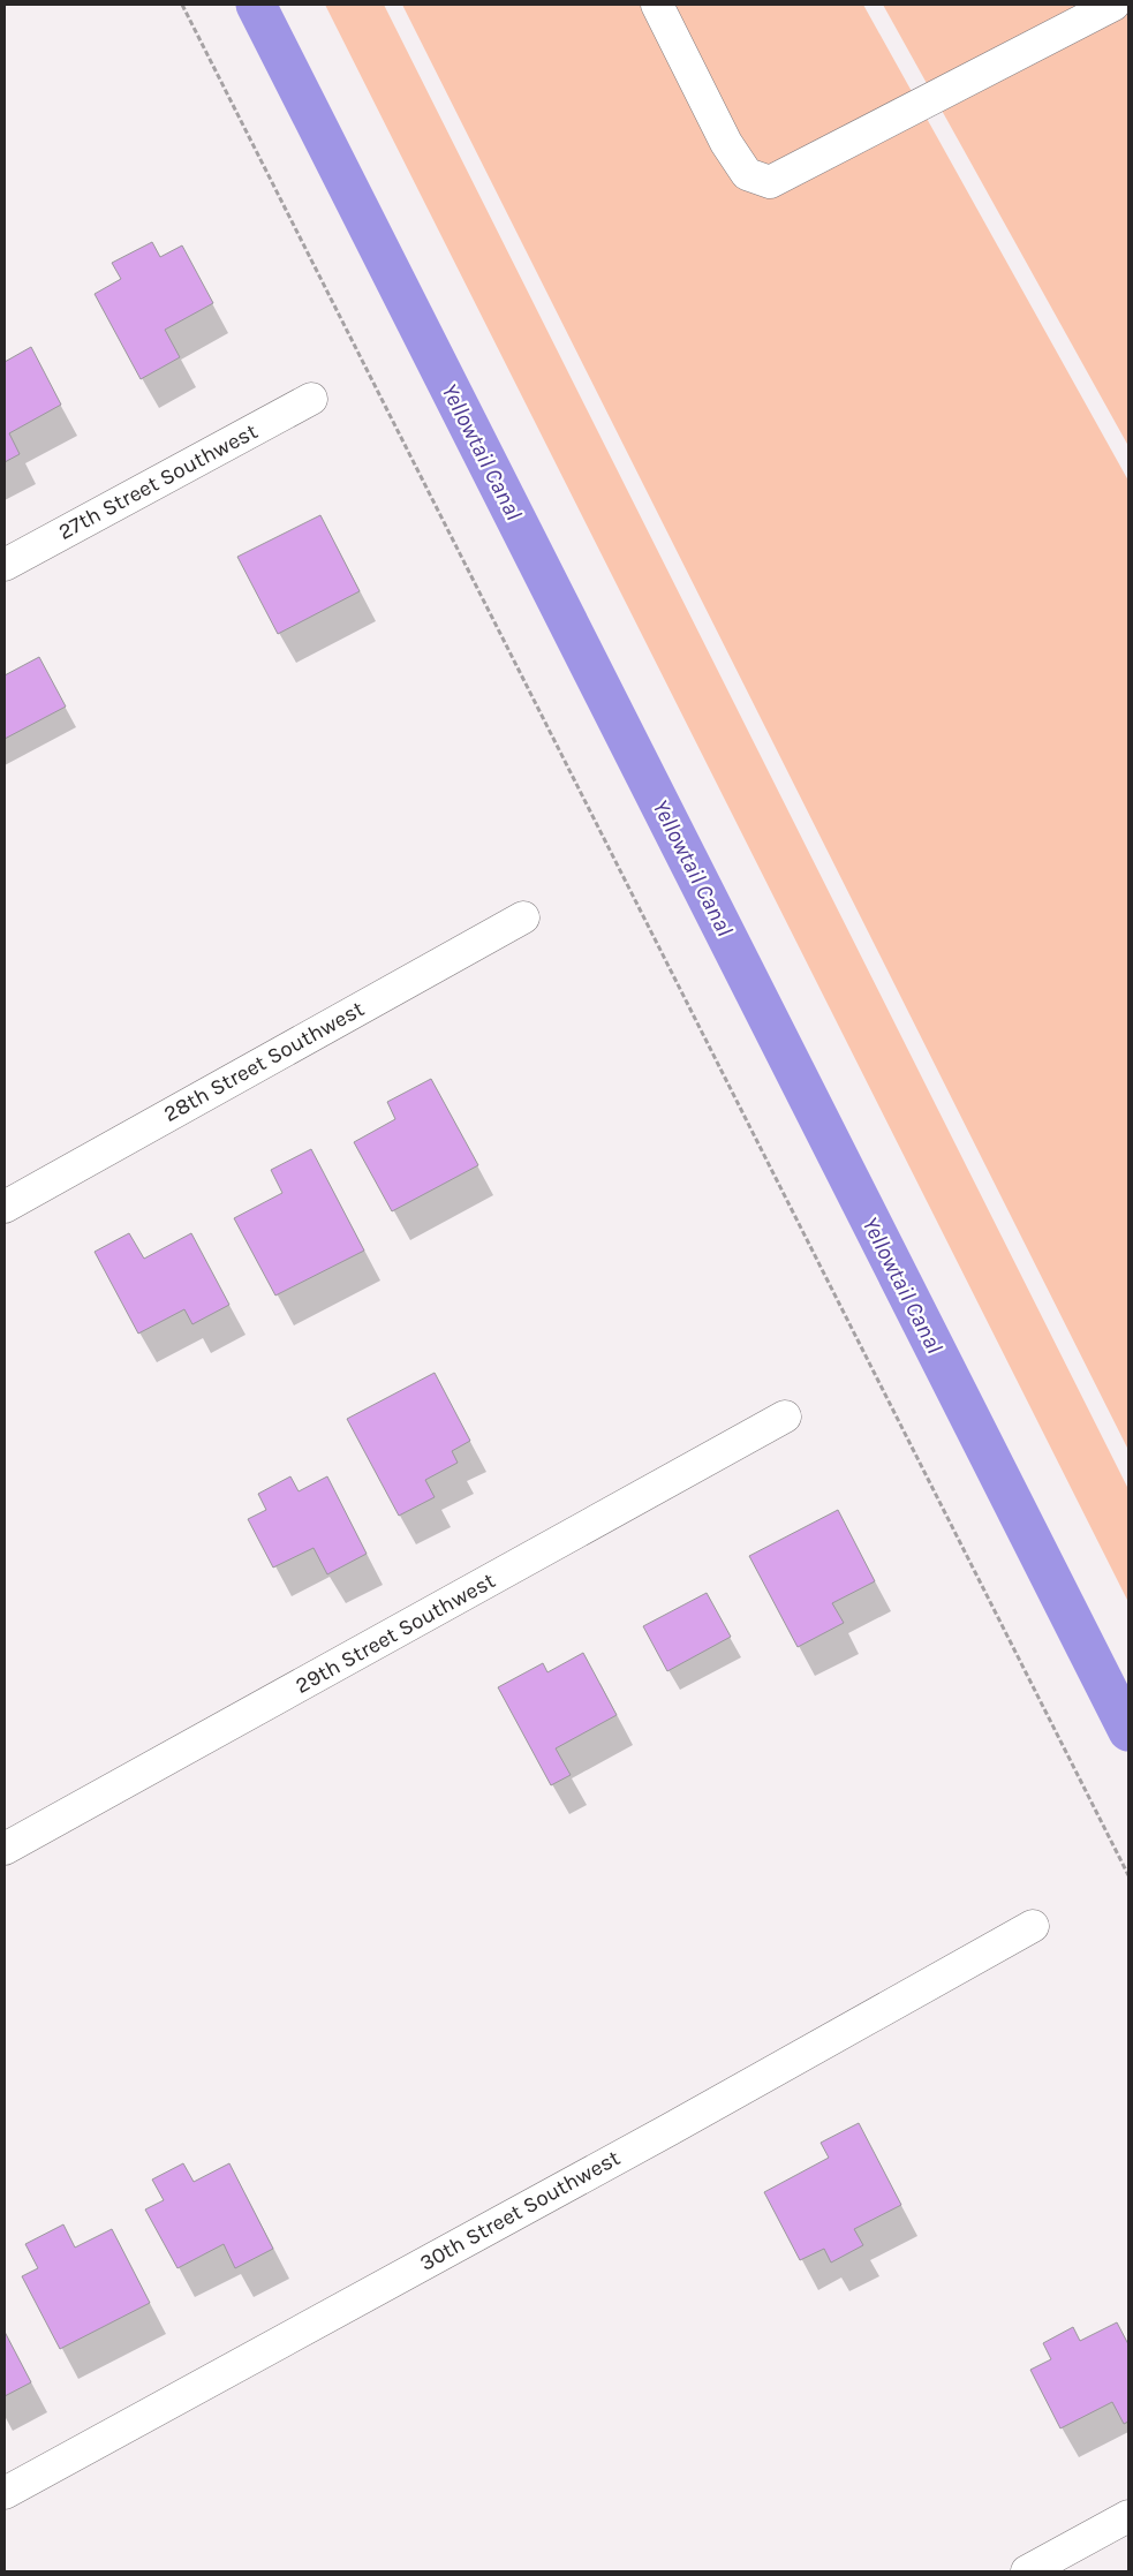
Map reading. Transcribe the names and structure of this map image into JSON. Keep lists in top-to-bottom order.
{
  "streets": {
    "street": [
      "27th Street Southwest",
      "28th Street Southwest",
      "29th Street Southwest",
      "30th Street Southwest"
    ]
  },
  "water": ["Yellowtail Canal"]
}
